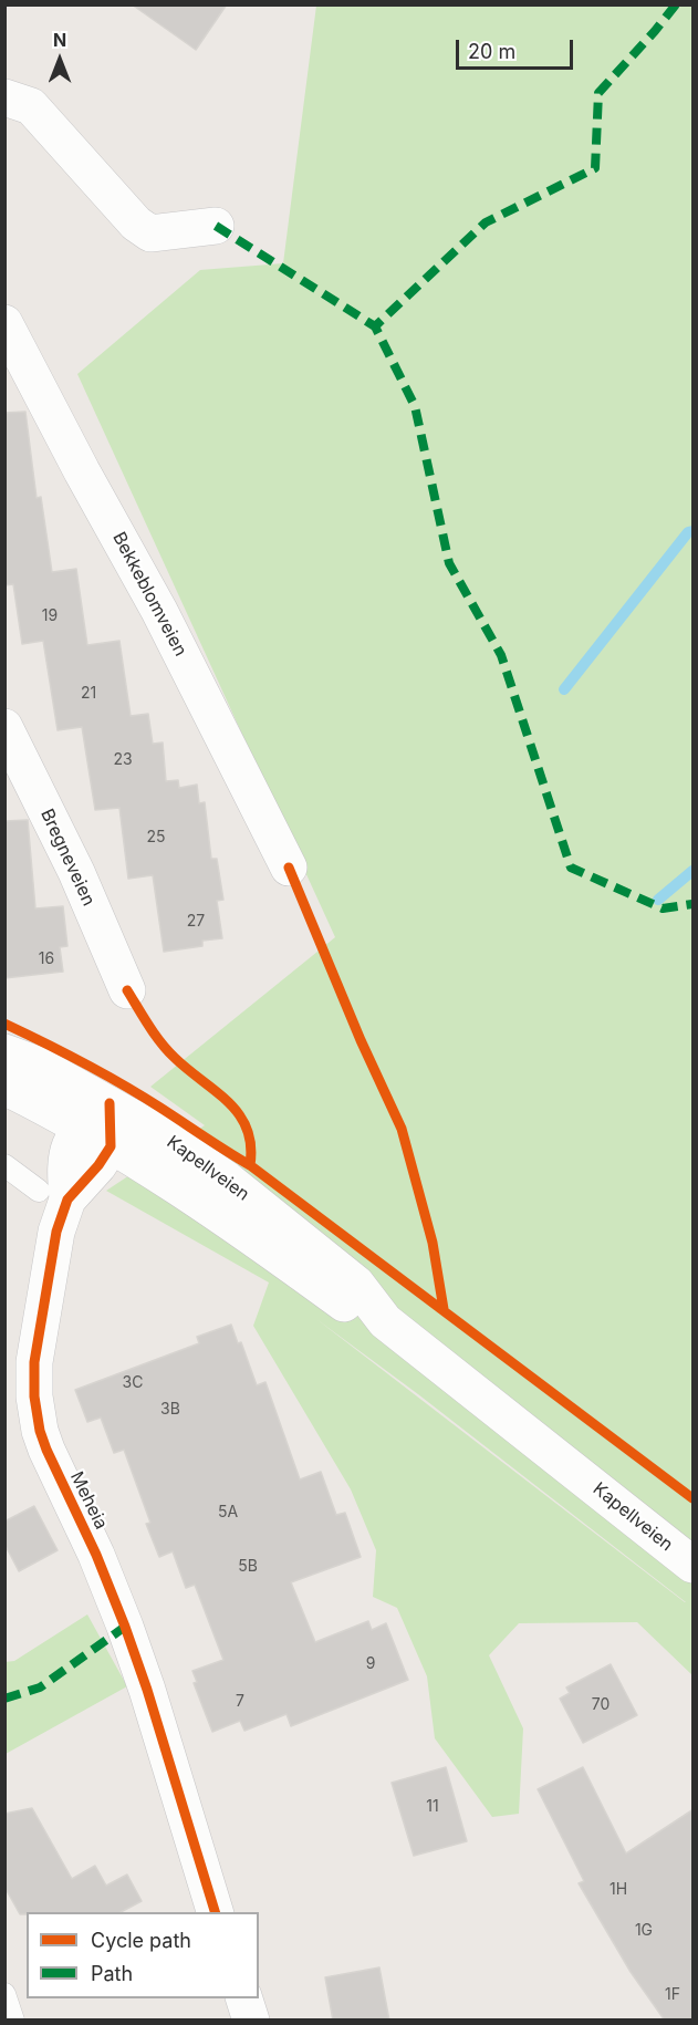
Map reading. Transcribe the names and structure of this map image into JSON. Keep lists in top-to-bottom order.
{
  "streets": {
    "street": [
      "Bekkeblomveien",
      "Bregneveien",
      "Kapellveien",
      "Meheia"
    ]
  },
  "crossings": [
    ["Kapellveien", "Meheia"]
  ],
  "house_numbers": [
    "19",
    "21",
    "23",
    "25",
    "27",
    "16",
    "3C",
    "3B",
    "5A",
    "5B",
    "9",
    "7",
    "70",
    "11",
    "1H",
    "1G",
    "1F"
  ],
  "legend": ["Cycle path", "Path"],
  "scale_bar": "20 m",
  "north": "top"
}
